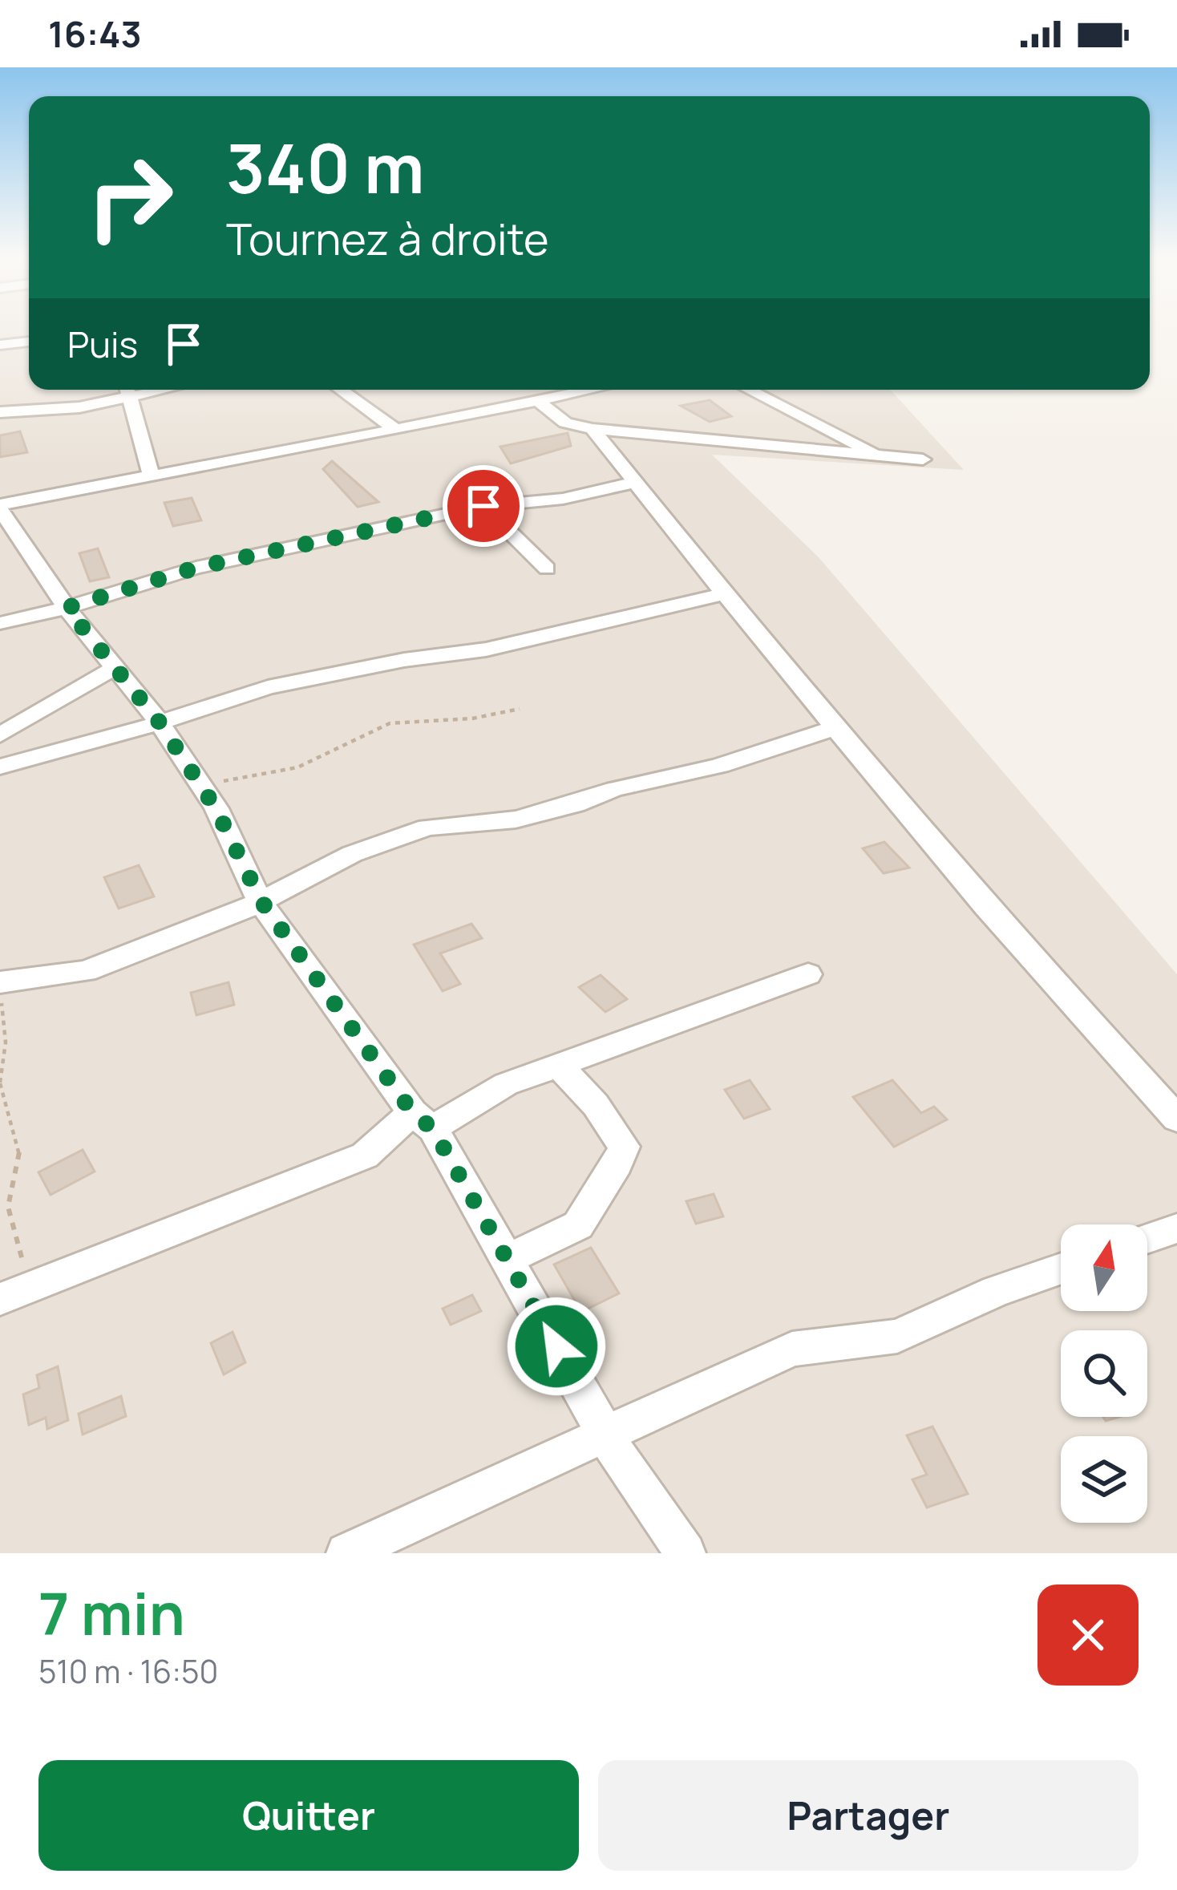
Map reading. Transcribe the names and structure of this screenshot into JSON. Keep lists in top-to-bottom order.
{
  "north": "top",
  "page": {
    "status": "16:43",
    "turn": ["340 m", "Tournez à droite"],
    "then": "Puis",
    "heading": ["7 min", "510 m · 16:50"],
    "buttons": ["Quitter", "Partager"]
  }
}
